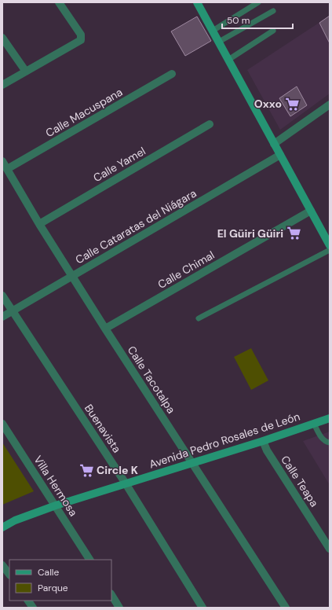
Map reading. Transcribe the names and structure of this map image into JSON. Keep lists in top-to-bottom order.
{
  "streets": {
    "main road": ["Avenida Pedro Rosales de León"],
    "street": [
      "Calle Macuspana",
      "Calle Yamel",
      "Calle Cataratas del Niágara",
      "Calle Chimal",
      "Calle Tacotalpa",
      "Buenavista",
      "Calle Teapa",
      "Villa Hermosa"
    ]
  },
  "crossings": [
    ["Calle Macuspana", "Calle Tacotalpa"],
    ["Calle Yamel", "Calle Tacotalpa"],
    ["Calle Cataratas del Niágara", "Calle Tacotalpa"],
    ["Calle Cataratas del Niágara", "Buenavista"],
    ["Calle Chimal", "Calle Tacotalpa"],
    ["Calle Tacotalpa", "Avenida Pedro Rosales de León"],
    ["Buenavista", "Avenida Pedro Rosales de León"],
    ["Avenida Pedro Rosales de León", "Calle Teapa"],
    ["Avenida Pedro Rosales de León", "Villa Hermosa"]
  ],
  "places": {
    "supermarket": ["Oxxo", "El Güiri Güiri", "Circle K"]
  },
  "legend": ["Calle", "Parque"],
  "scale_bar": "50 m"
}
